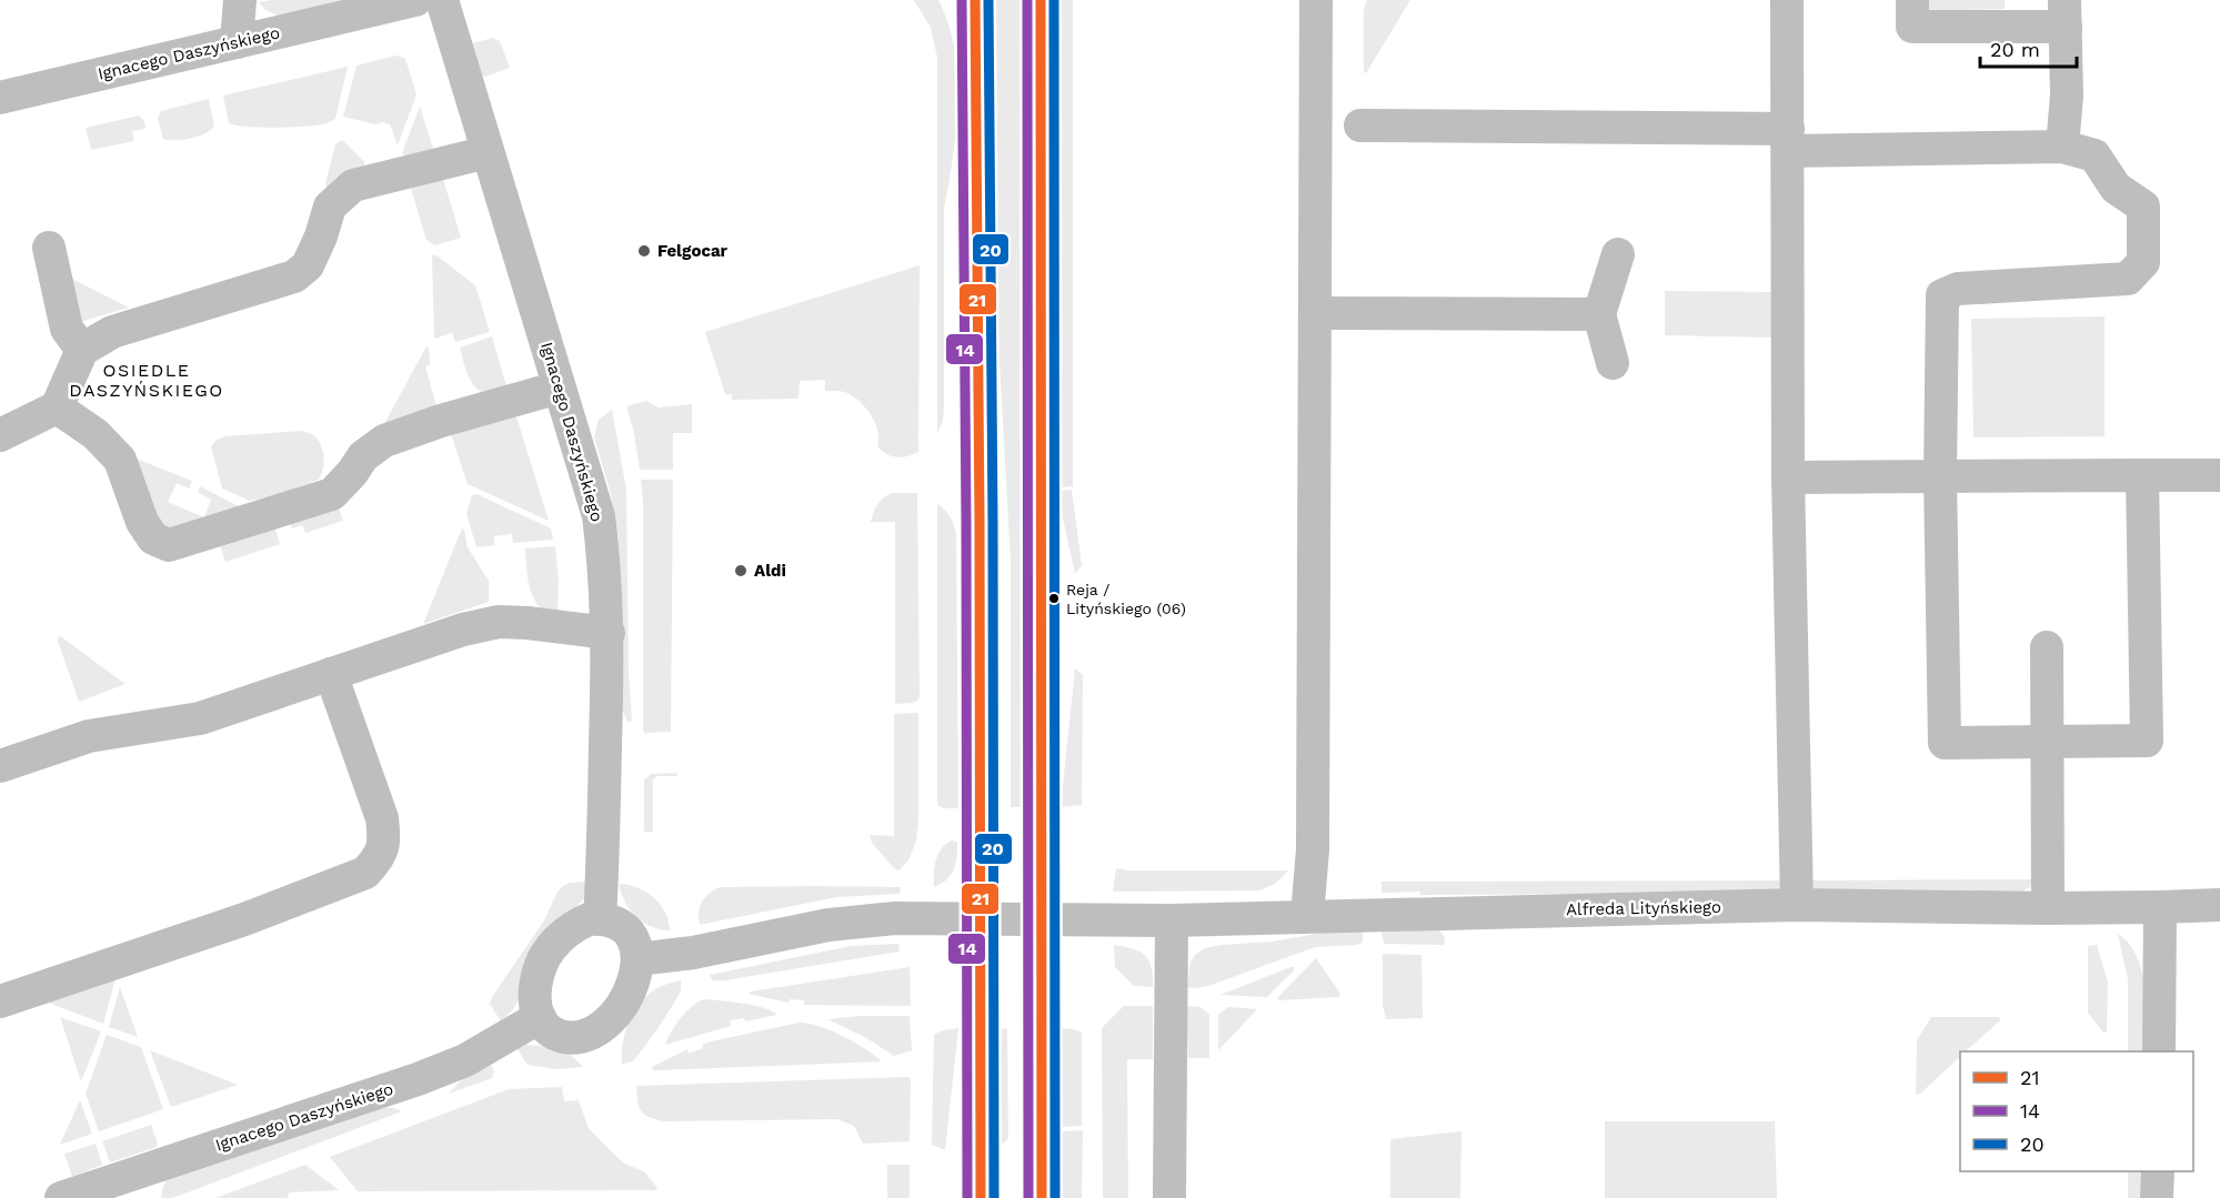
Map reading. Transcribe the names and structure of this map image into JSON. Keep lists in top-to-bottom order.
{
  "streets": {
    "street": ["Ignacego Daszyńskiego", "Alfreda Lityńskiego"]
  },
  "crossings": [
    ["Ignacego Daszyńskiego", "Alfreda Lityńskiego"]
  ],
  "districts": ["OSIEDLE DASZYŃSKIEGO"],
  "places": ["Felgocar", "Aldi", "Reja / Lityńskiego (06)"],
  "lines": ["transit line 21", "transit line 14", "transit line 20"],
  "legend": ["21", "14", "20"],
  "scale_bar": "20 m"
}
